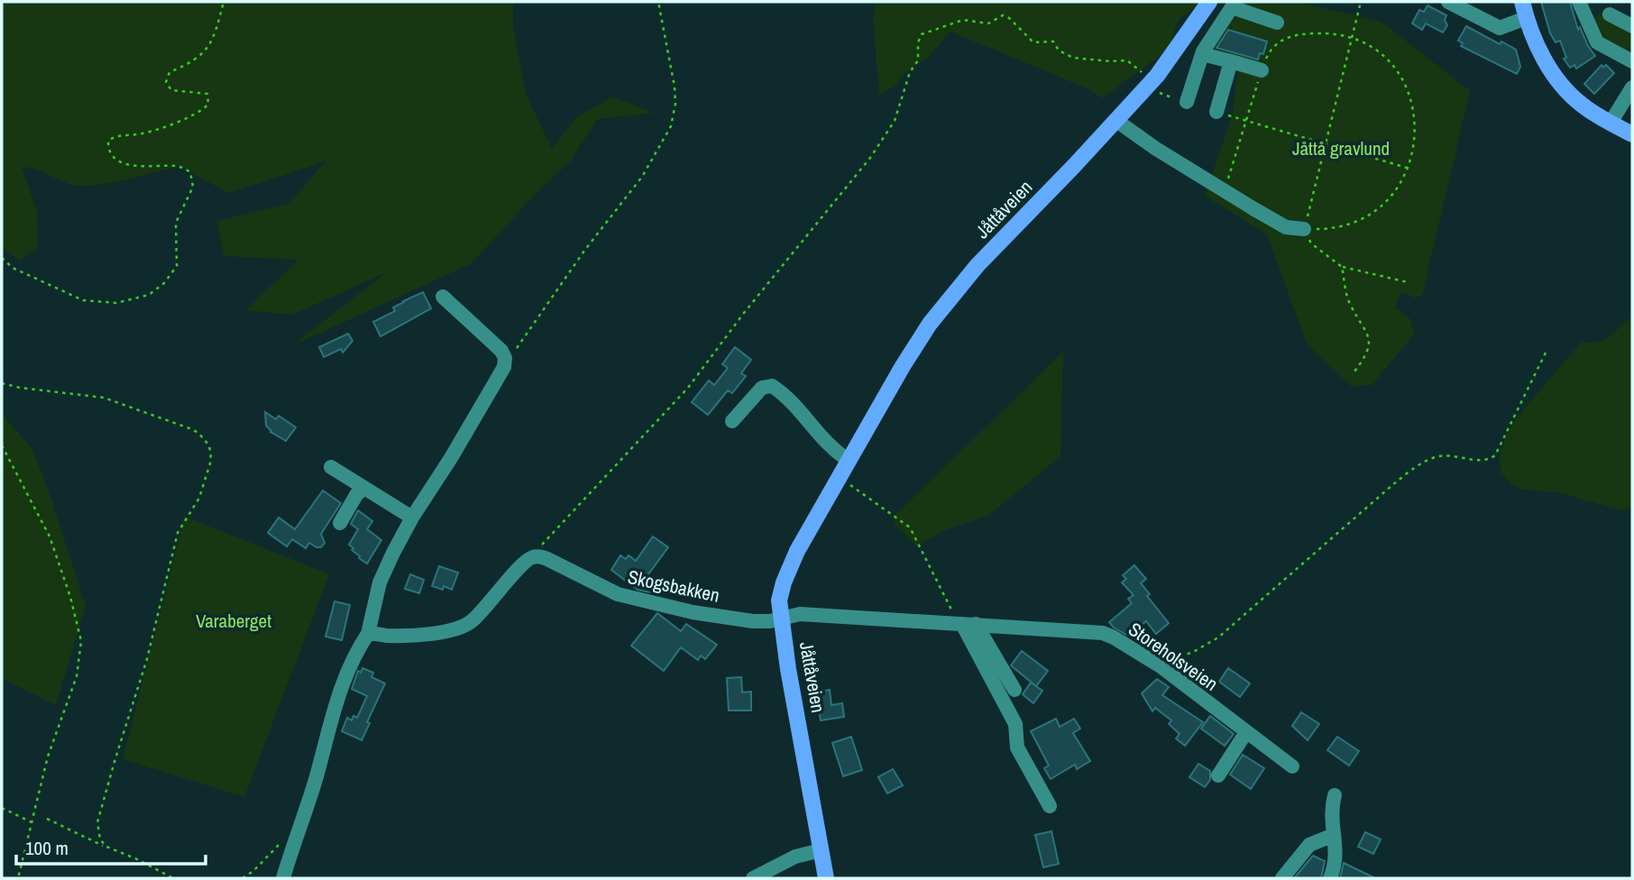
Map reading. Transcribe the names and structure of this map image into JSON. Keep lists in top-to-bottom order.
{
  "streets": {
    "main road": ["Jåttåveien"],
    "street": ["Skogsbakken", "Storeholsveien"]
  },
  "crossings": [
    ["Jåttåveien", "Skogsbakken"],
    ["Jåttåveien", "Storeholsveien"],
    ["Skogsbakken", "Storeholsveien"]
  ],
  "parks": ["Jåttå gravlund", "Varaberget"],
  "scale_bar": "100 m"
}
